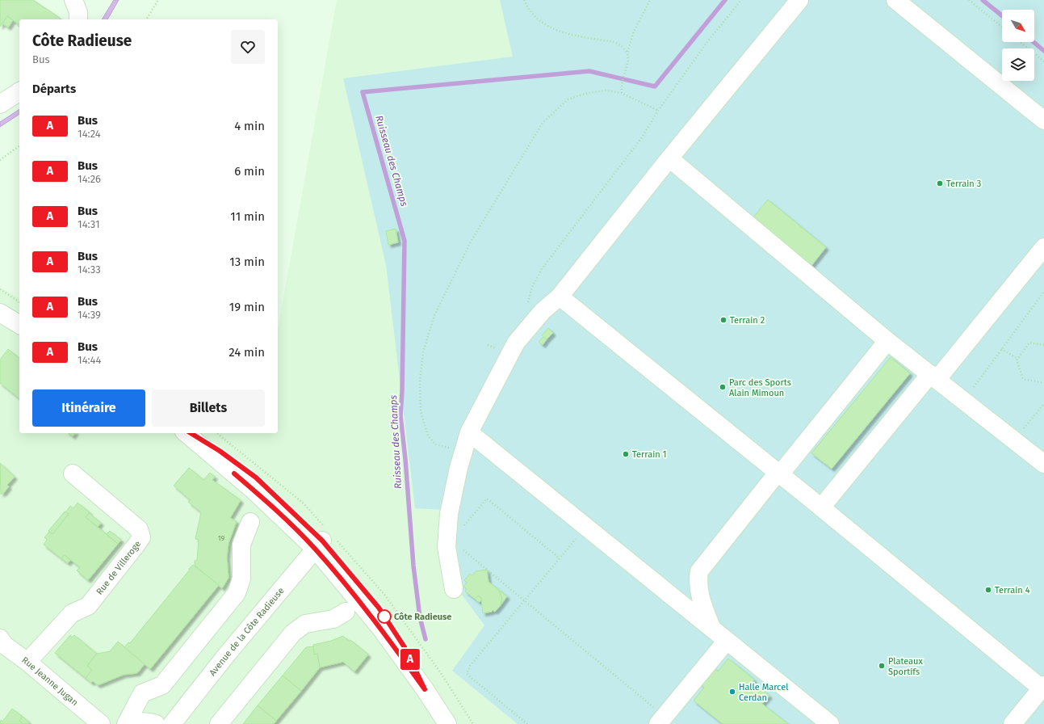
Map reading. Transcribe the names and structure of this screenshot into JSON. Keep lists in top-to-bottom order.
{
  "streets": {
    "street": ["Rue de Villeroge", "Avenue de la Côte Radieuse", "Rue Jeanne Jugan"]
  },
  "crossings": [
    ["Rue de Villeroge", "Rue Jeanne Jugan"]
  ],
  "water": ["Ruisseau des Champs"],
  "places": [
    "Terrain 3",
    "Terrain 2",
    "Parc des Sports Alain Mimoun",
    "Terrain 1",
    "Terrain 4",
    "Côte Radieuse",
    "Plateaux Sportifs",
    "Halle Marcel Cerdan"
  ],
  "lines": ["bus line A"],
  "house_numbers": ["19"],
  "north": "bottom right",
  "page": {
    "on_map": "A",
    "heading": [
      ["Côte Radieuse", "Bus"],
      "Départs"
    ],
    "list": [
      {
        "mark": "A",
        "name": "Bus",
        "note": "14:24",
        "value": "4 min"
      },
      {
        "mark": "A",
        "name": "Bus",
        "note": "14:26",
        "value": "6 min"
      },
      {
        "mark": "A",
        "name": "Bus",
        "note": "14:31",
        "value": "11 min"
      },
      {
        "mark": "A",
        "name": "Bus",
        "note": "14:33",
        "value": "13 min"
      },
      {
        "mark": "A",
        "name": "Bus",
        "note": "14:39",
        "value": "19 min"
      },
      {
        "mark": "A",
        "name": "Bus",
        "note": "14:44",
        "value": "24 min"
      }
    ],
    "buttons": ["Itinéraire", "Billets"]
  }
}
